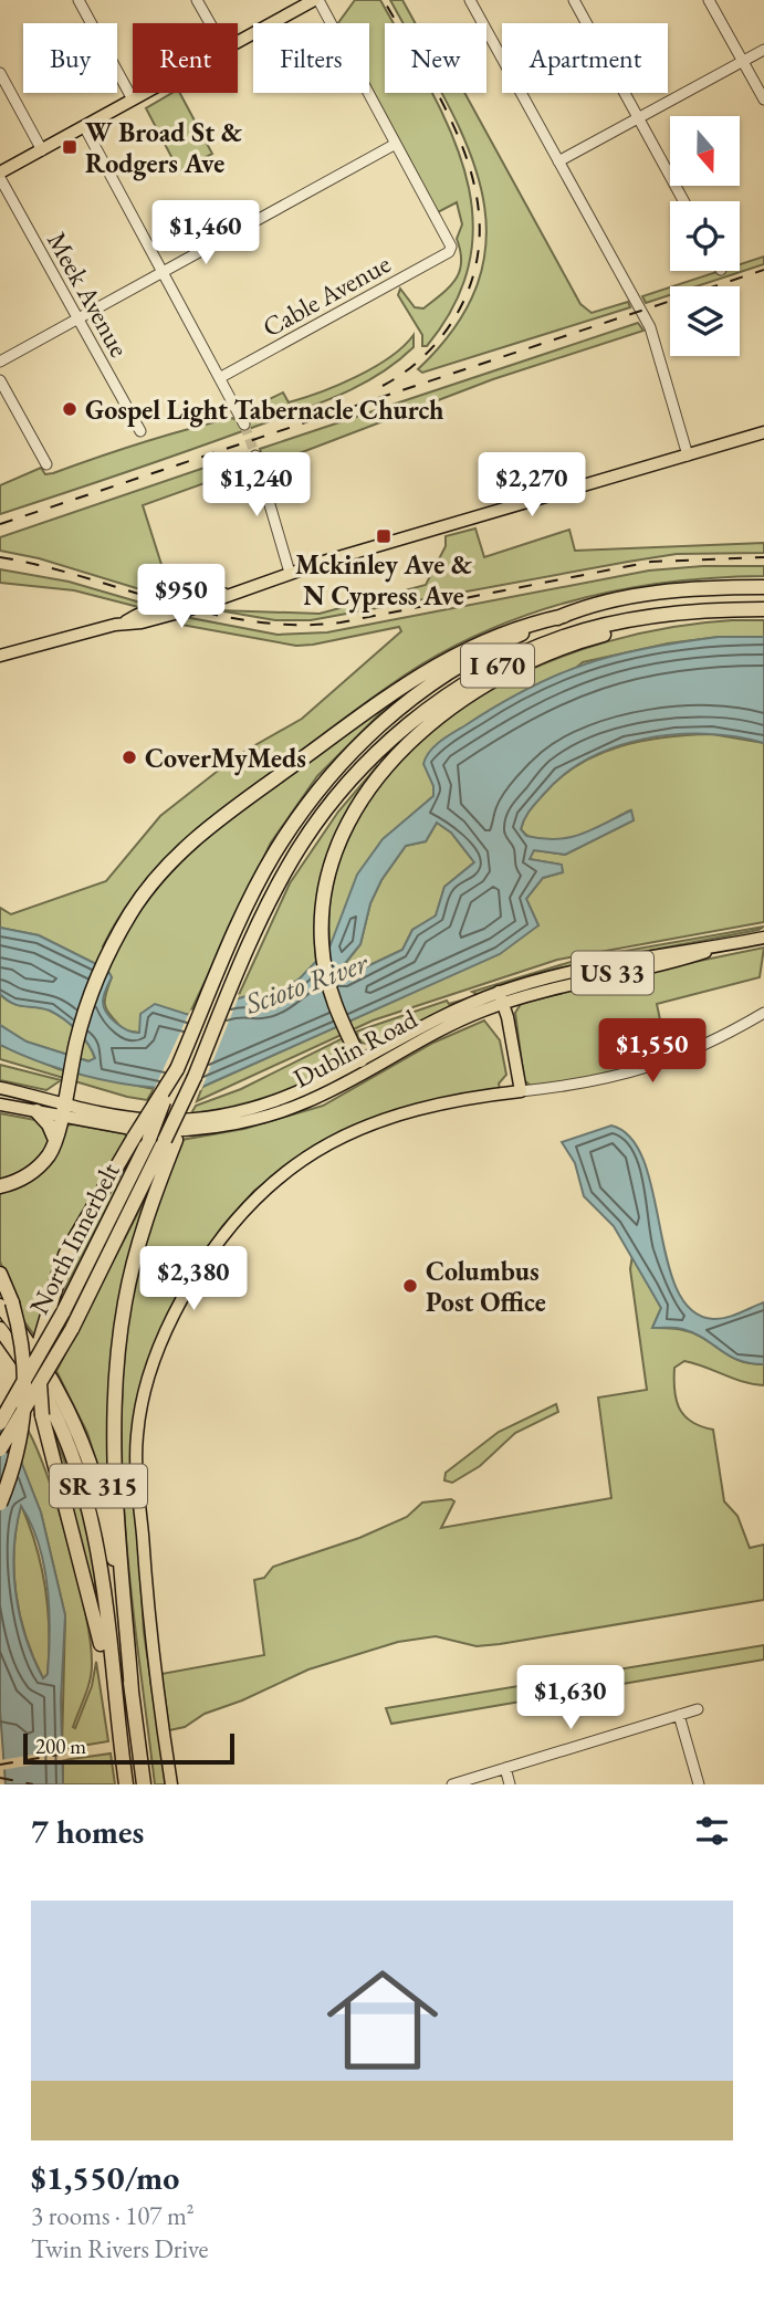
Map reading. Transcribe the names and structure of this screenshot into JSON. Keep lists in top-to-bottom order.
{
  "streets": {
    "highway": ["I 670", "North Innerbelt", "SR 315"],
    "main road": ["US 33", "Dublin Road"],
    "street": ["Meek Avenue", "Cable Avenue"]
  },
  "crossings": [
    ["I 670", "North Innerbelt"]
  ],
  "water": ["Scioto River"],
  "places": {
    "transit": ["W Broad St & Rodgers Ave", "Mckinley Ave & N Cypress Ave"],
    "other": ["Gospel Light Tabernacle Church", "CoverMyMeds", "Columbus Post Office"]
  },
  "scale_bar": "200 m",
  "north": "bottom",
  "page": {
    "chip": [
      "Buy",
      "Rent",
      "Filters",
      "New",
      "Apartment"
    ],
    "price": [
      "$1,460",
      "$1,240",
      "$2,270",
      "$950",
      "$1,550",
      "$2,380",
      "$1,630"
    ],
    "scale": "200 m",
    "heading": "7 homes",
    "list": [
      {
        "name": "$1,550/mo",
        "note": "3 rooms · 107 m² · Twin Rivers Drive"
      }
    ]
  }
}
